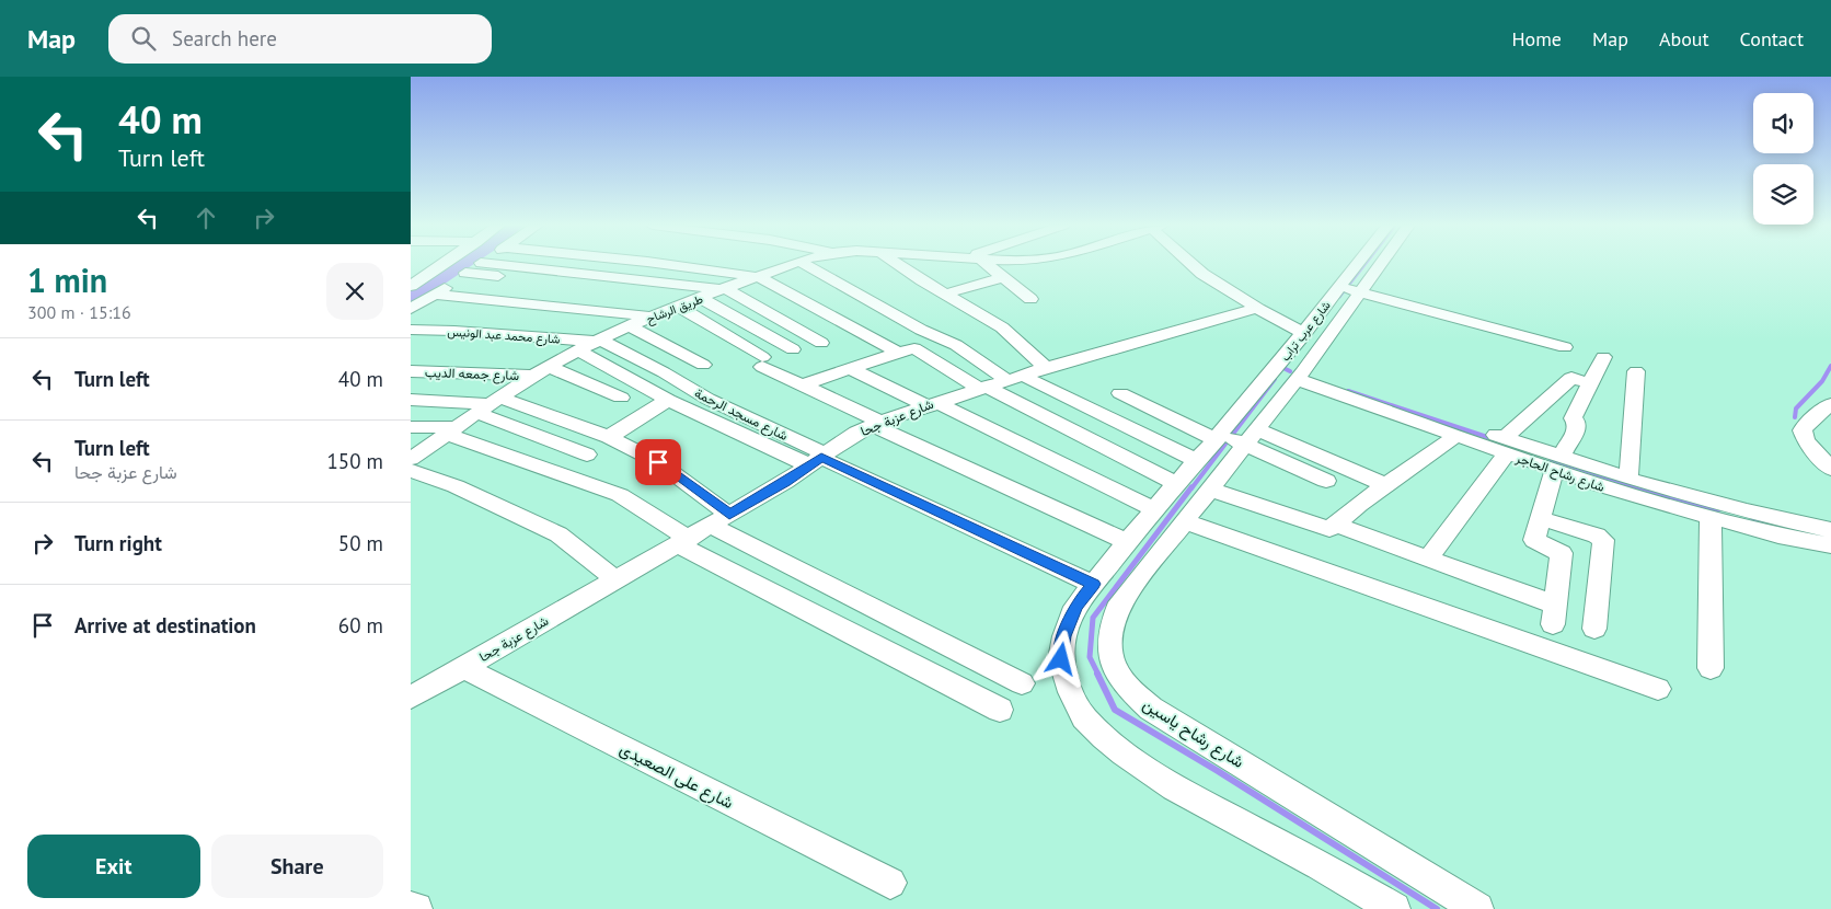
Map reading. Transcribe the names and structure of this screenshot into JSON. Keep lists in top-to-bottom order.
{
  "streets": {
    "street": [
      "طريق الرشاح",
      "شارع عرب تراب",
      "شارع محمد عبد الونيس",
      "شارع جمعه الديب",
      "شارع مسجد الرحمة",
      "شارع عزبة جحا",
      "شارع رشاح الحاجر",
      "شارع رشاح ياسين",
      "شارع على الصعيدى"
    ]
  },
  "crossings": [
    ["طريق الرشاح", "شارع محمد عبد الونيس"],
    ["طريق الرشاح", "شارع جمعه الديب"],
    ["طريق الرشاح", "شارع مسجد الرحمة"],
    ["شارع عرب تراب", "شارع رشاح الحاجر"],
    ["شارع عرب تراب", "شارع رشاح ياسين"],
    ["شارع محمد عبد الونيس", "شارع مسجد الرحمة"],
    ["شارع مسجد الرحمة", "شارع عزبة جحا"],
    ["شارع عزبة جحا", "شارع على الصعيدى"],
    ["شارع رشاح الحاجر", "شارع رشاح ياسين"]
  ],
  "page": {
    "header": "Map",
    "search": "Search here",
    "nav": [
      "Home",
      "Map",
      "About",
      "Contact"
    ],
    "turn": ["40 m", "Turn left"],
    "heading": ["1 min", "300 m · 15:16"],
    "list": [
      {
        "name": "Turn left",
        "value": "40 m"
      },
      {
        "name": "Turn left",
        "note": "شارع عزبة جحا",
        "value": "150 m"
      },
      {
        "name": "Turn right",
        "value": "50 m"
      },
      {
        "name": "Arrive at destination",
        "value": "60 m"
      }
    ],
    "buttons": ["Exit", "Share"]
  }
}
